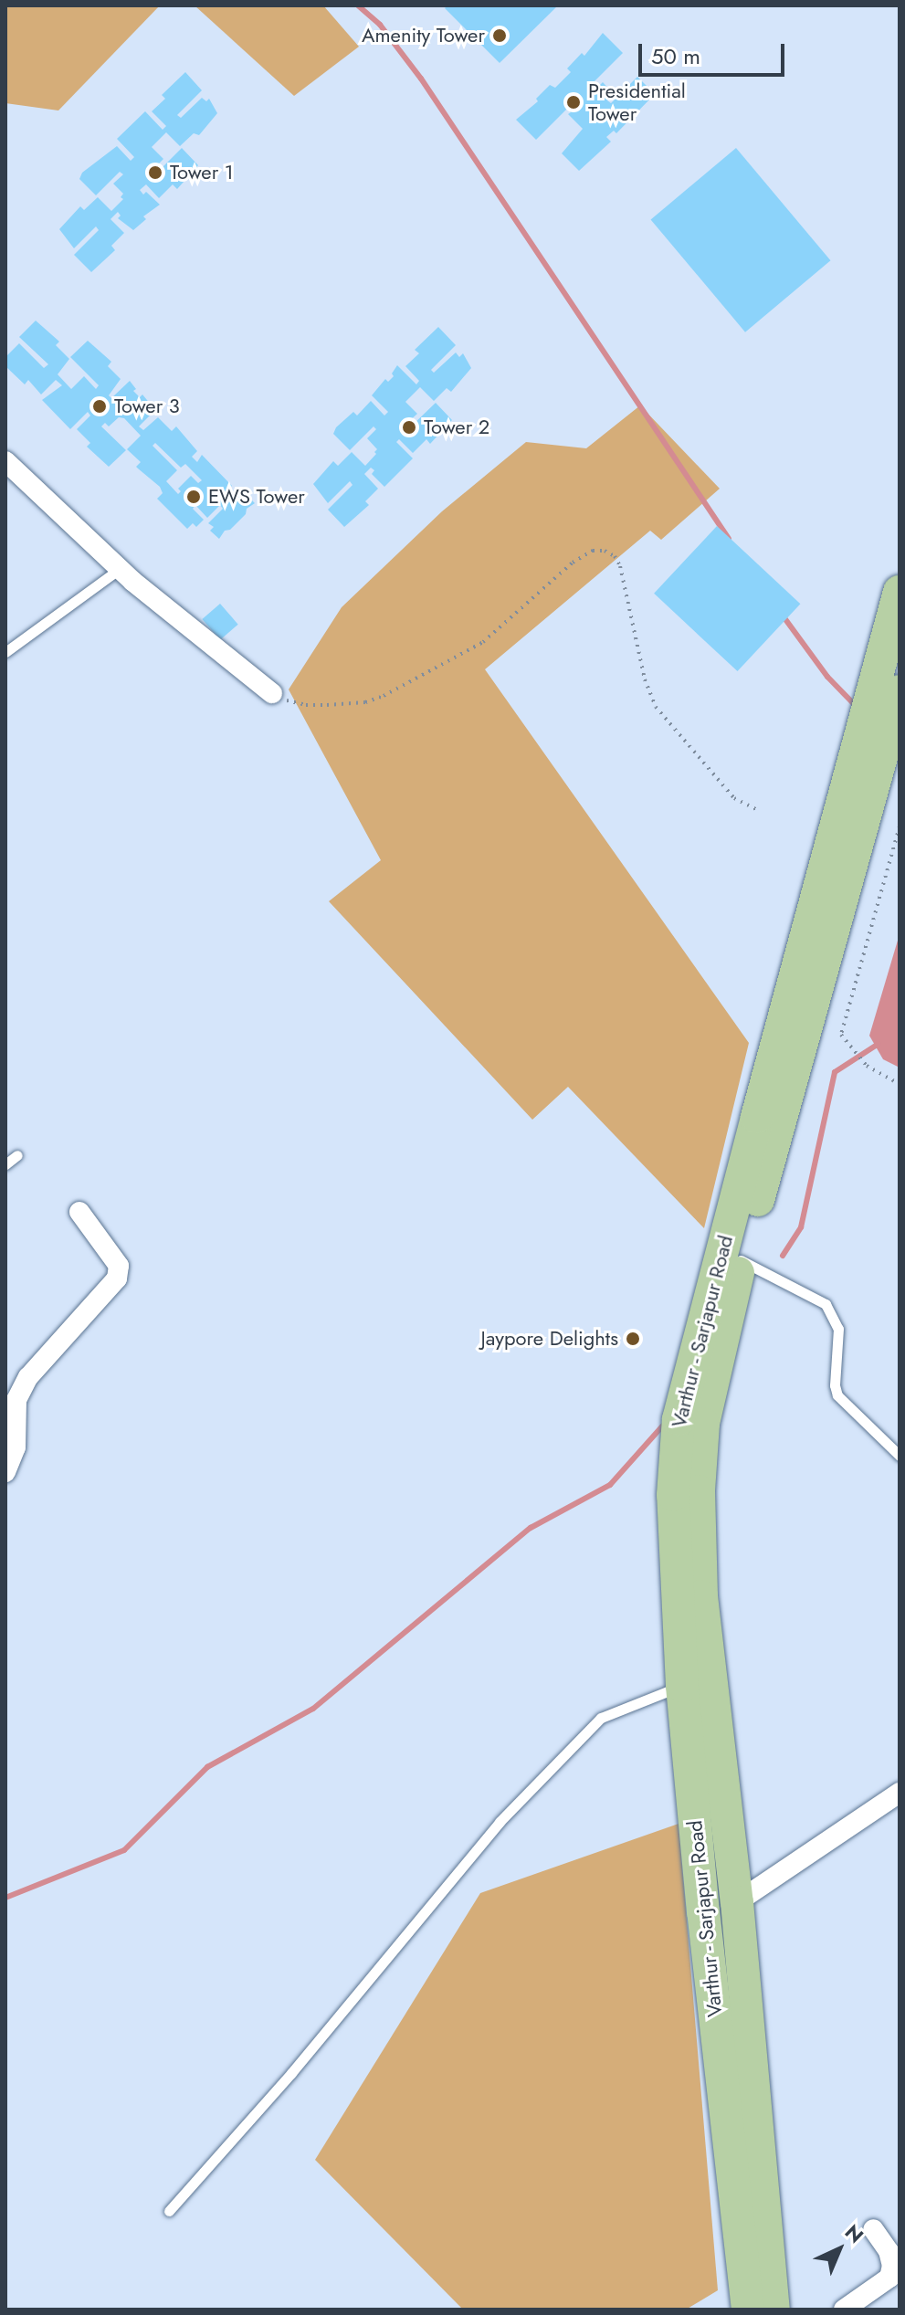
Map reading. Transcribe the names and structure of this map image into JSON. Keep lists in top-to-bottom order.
{
  "streets": {
    "main road": ["Varthur - Sarjapur Road"]
  },
  "places": [
    "Amenity Tower",
    "Presidential Tower",
    "Tower 1",
    "Tower 3",
    "Tower 2",
    "EWS Tower",
    "Jaypore Delights"
  ],
  "scale_bar": "50 m",
  "north": "top right"
}
